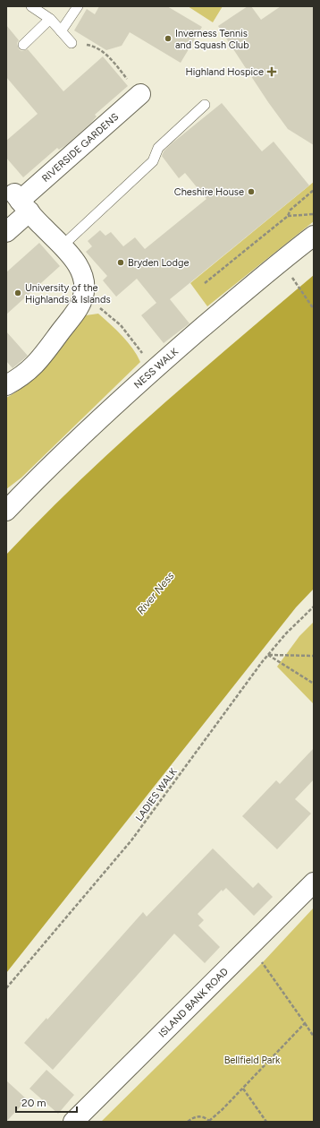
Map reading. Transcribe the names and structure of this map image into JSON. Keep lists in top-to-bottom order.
{
  "streets": {
    "street": ["RIVERSIDE GARDENS", "NESS WALK", "ISLAND BANK ROAD"],
    "path": ["LADIES WALK"]
  },
  "water": ["River Ness"],
  "parks": ["Bellfield Park"],
  "places": {
    "other": [
      "Inverness Tennis and Squash Club",
      "Cheshire House",
      "Bryden Lodge",
      "University of the Highlands & Islands"
    ],
    "health": ["Highland Hospice"]
  },
  "scale_bar": "20 m"
}
